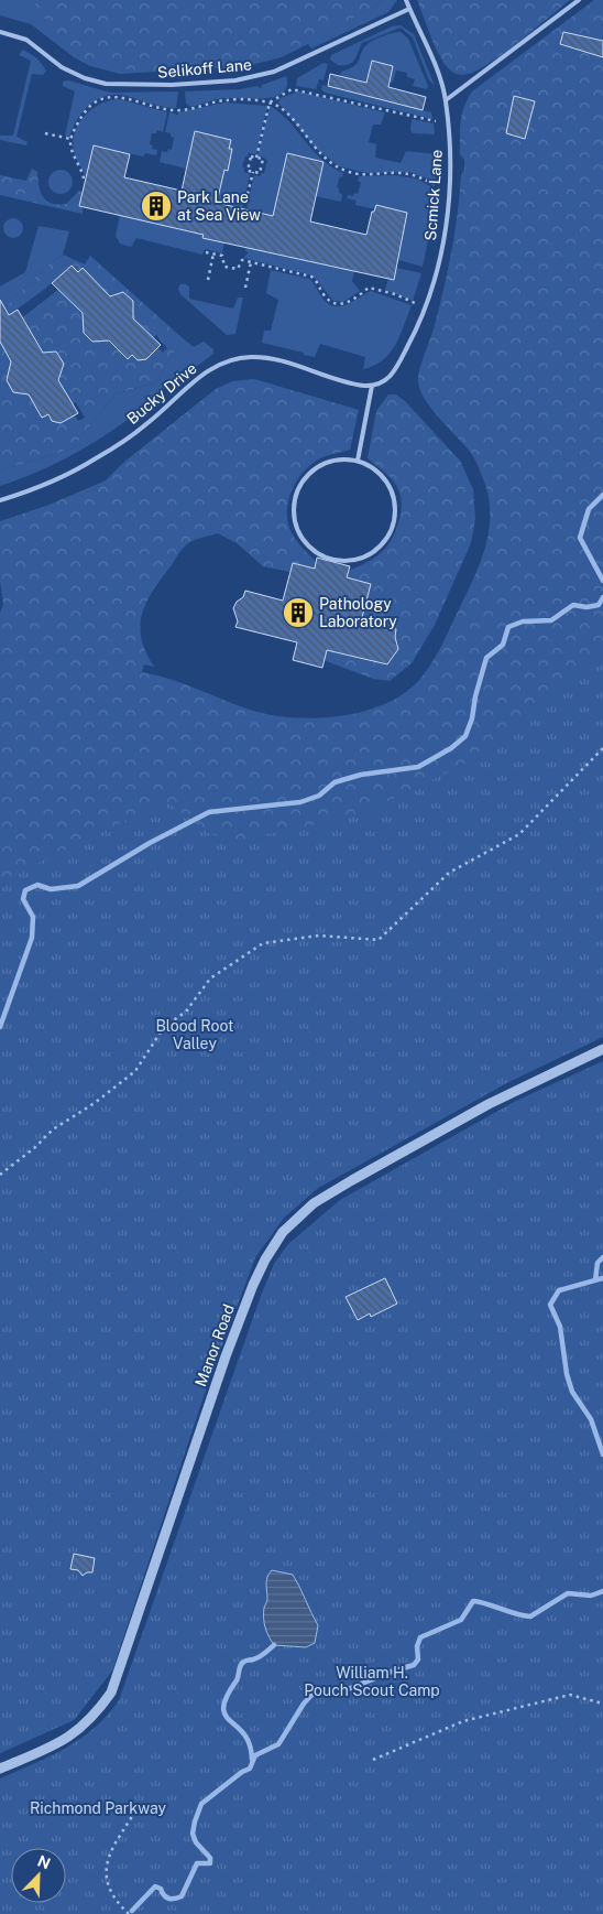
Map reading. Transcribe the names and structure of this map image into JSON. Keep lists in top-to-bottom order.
{
  "streets": {
    "street": ["Manor Road"],
    "lane": ["Selikoff Lane", "Scmick Lane", "Bucky Drive"]
  },
  "crossings": [
    ["Selikoff Lane", "Scmick Lane"],
    ["Scmick Lane", "Bucky Drive"]
  ],
  "parks": ["Blood Root Valley", "William H. Pouch Scout Camp", "Richmond Parkway"],
  "places": {
    "building": ["Park Lane at Sea View", "Pathology Laboratory"]
  },
  "north": "top right"
}
